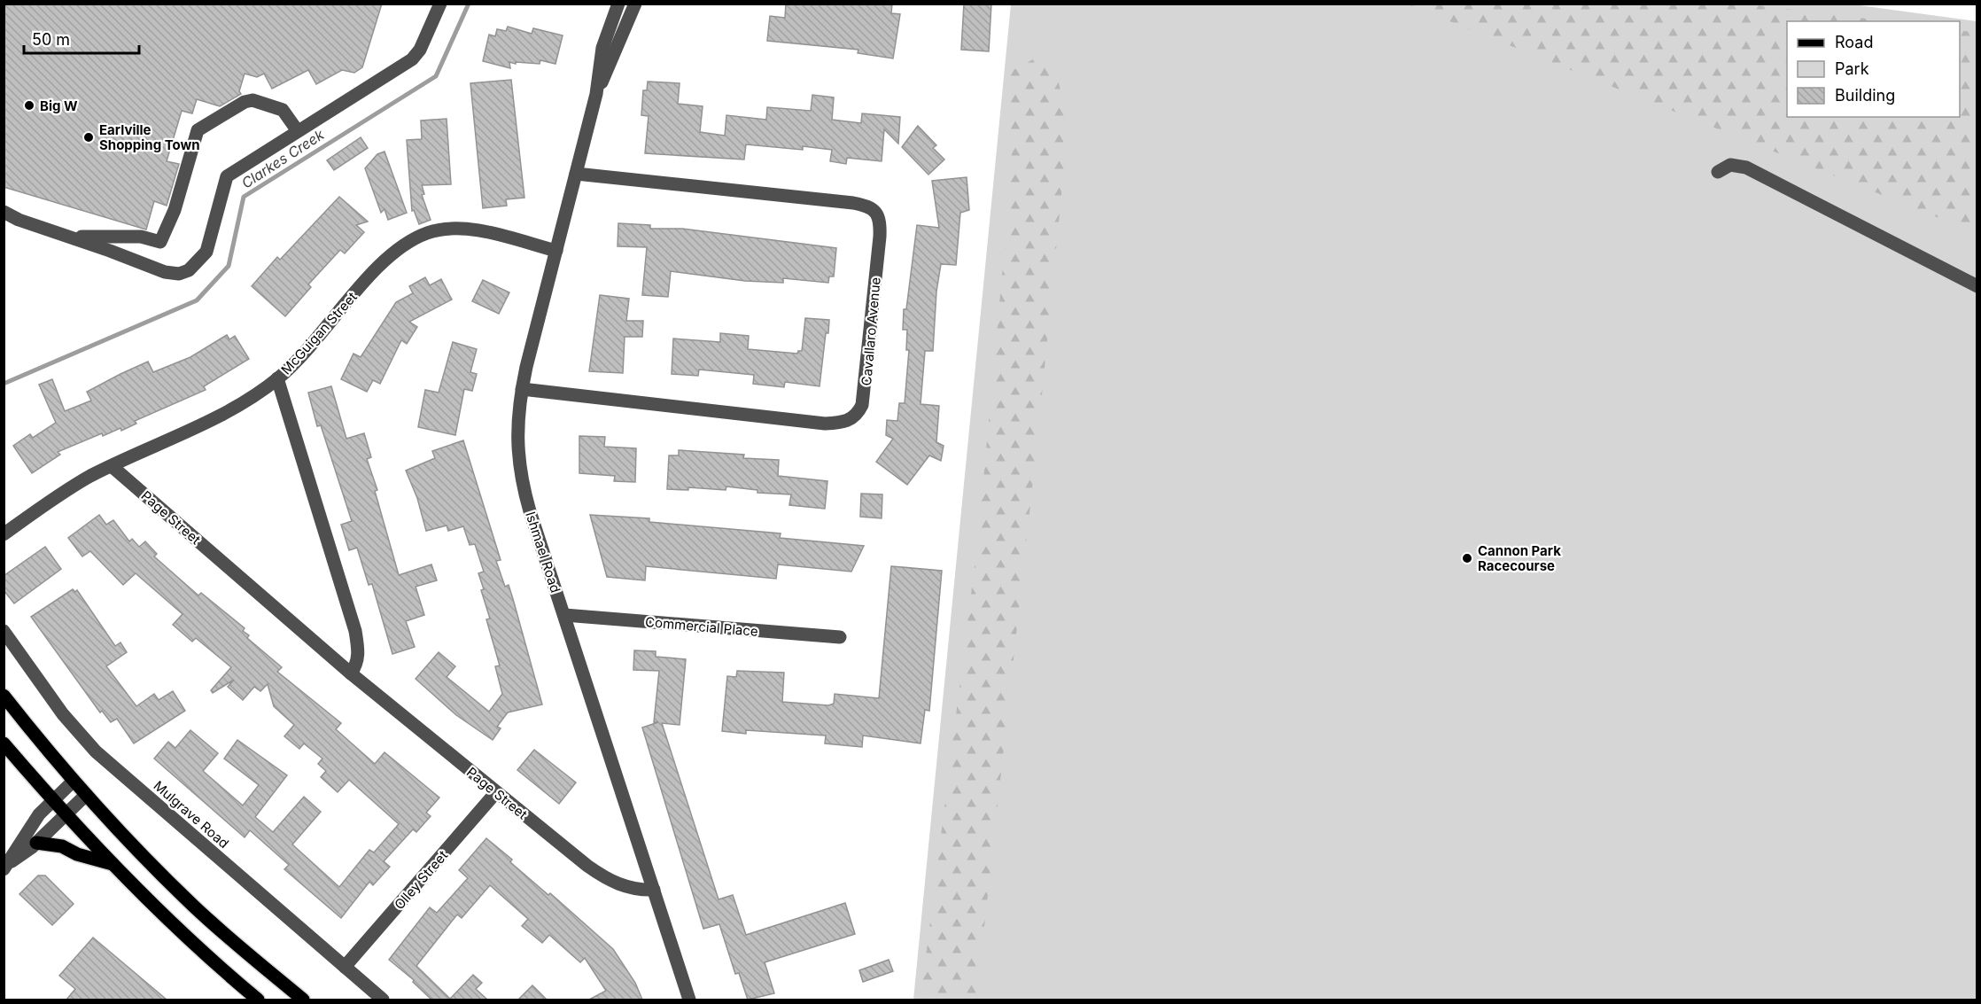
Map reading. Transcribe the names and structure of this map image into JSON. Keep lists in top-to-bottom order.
{
  "streets": {
    "street": [
      "Cavallaro Avenue",
      "McGuigan Street",
      "Page Street",
      "Ishmael Road",
      "Commercial Place",
      "Mulgrave Road",
      "Olley Street"
    ]
  },
  "crossings": [
    ["Cavallaro Avenue", "Ishmael Road"],
    ["McGuigan Street", "Page Street"],
    ["McGuigan Street", "Ishmael Road"],
    ["Page Street", "Ishmael Road"],
    ["Page Street", "Olley Street"],
    ["Ishmael Road", "Commercial Place"],
    ["Mulgrave Road", "Olley Street"]
  ],
  "water": ["Clarkes Creek"],
  "places": ["Big W", "Earlville Shopping Town", "Cannon Park Racecourse"],
  "legend": ["Road", "Park", "Building"],
  "scale_bar": "50 m"
}
